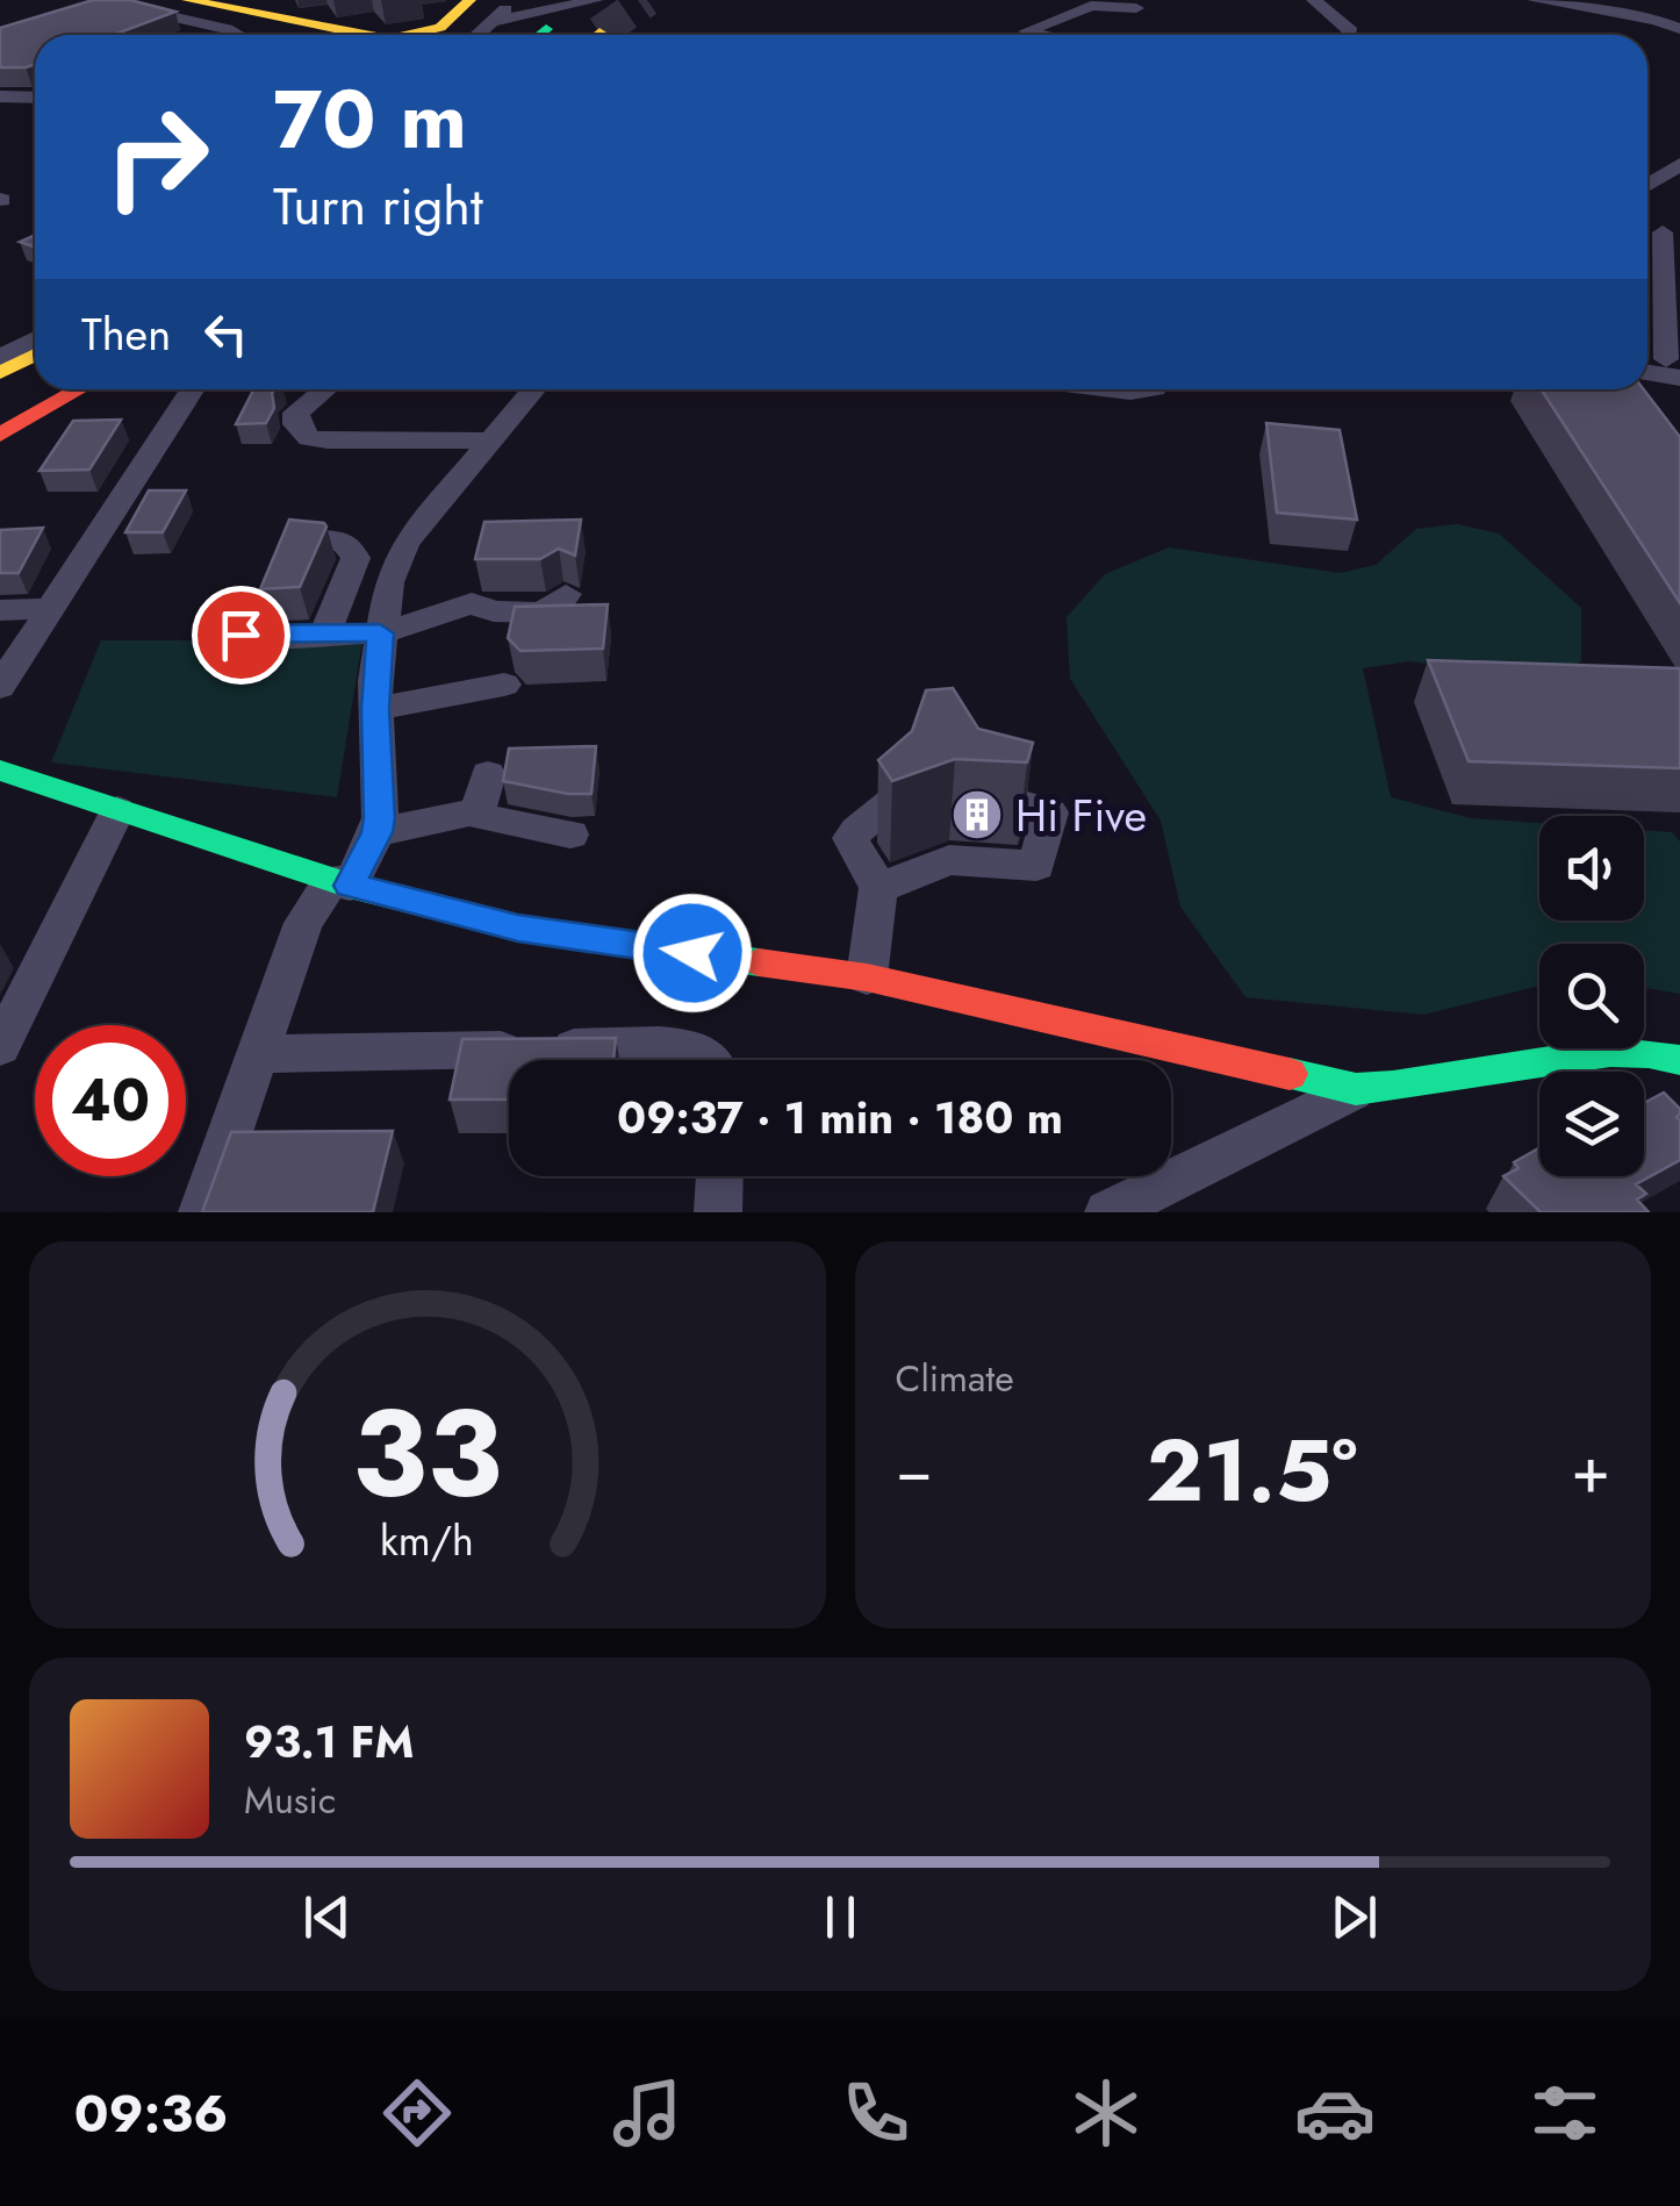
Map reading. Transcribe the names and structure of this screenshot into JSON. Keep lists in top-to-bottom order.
{
  "places": {
    "building": ["Hi Five"]
  },
  "page": {
    "turn": ["70 m", "Turn right"],
    "then": "Then",
    "limit": "40",
    "trip": "09:37 · 1 min · 180 m",
    "tile": "Climate",
    "heat": ["−", "21.5°", "+"],
    "song": ["93.1 FM", "Music"],
    "tabs": "09:36",
    "gauge": ["33", "km/h"]
  }
}
